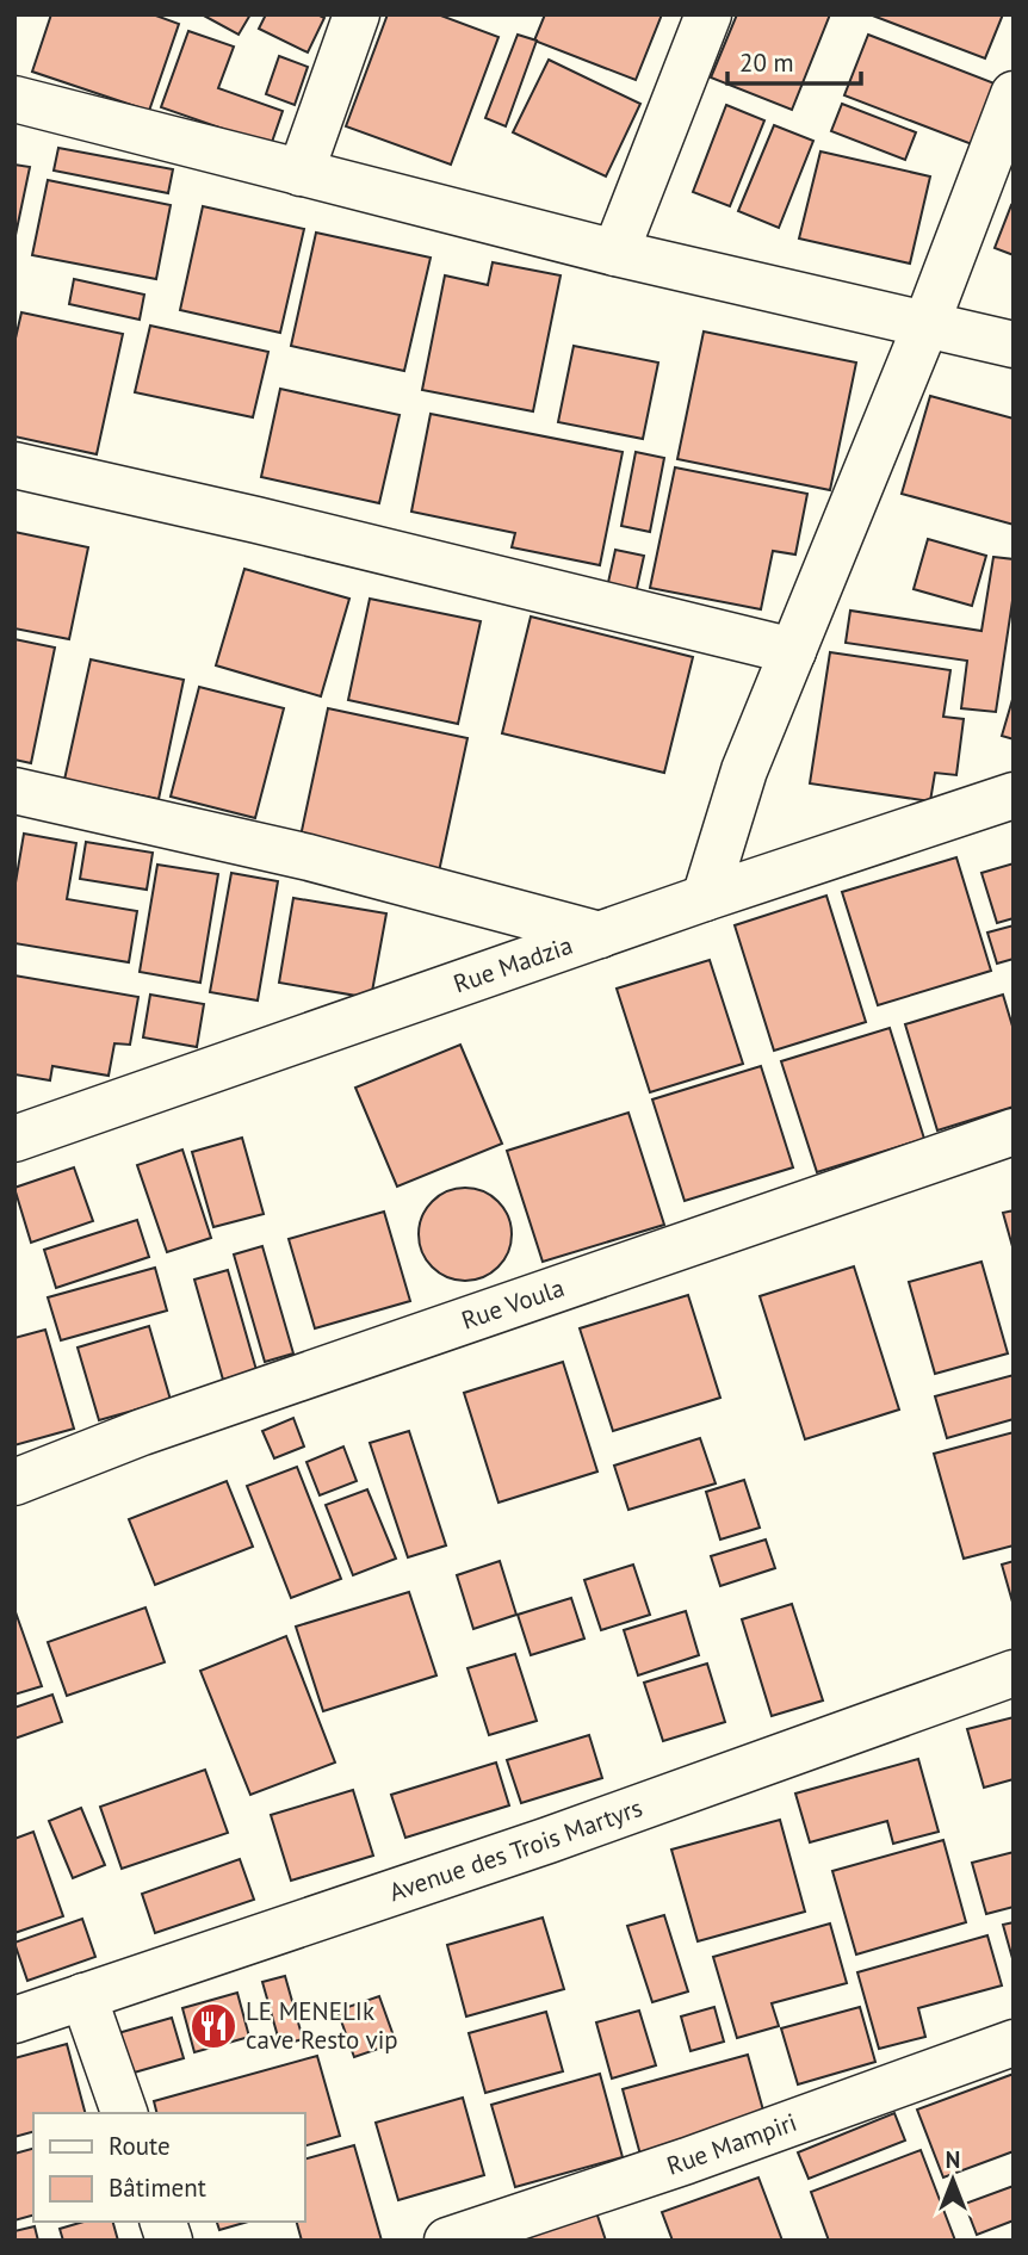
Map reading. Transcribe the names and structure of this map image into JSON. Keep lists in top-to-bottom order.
{
  "streets": {
    "street": [
      "Rue Madzia",
      "Rue Voula",
      "Avenue des Trois Martyrs",
      "Rue Mampiri"
    ]
  },
  "places": {
    "restaurant": ["LE MENELIk cave Resto vip"]
  },
  "legend": ["Route", "Bâtiment"],
  "scale_bar": "20 m",
  "north": "top"
}
